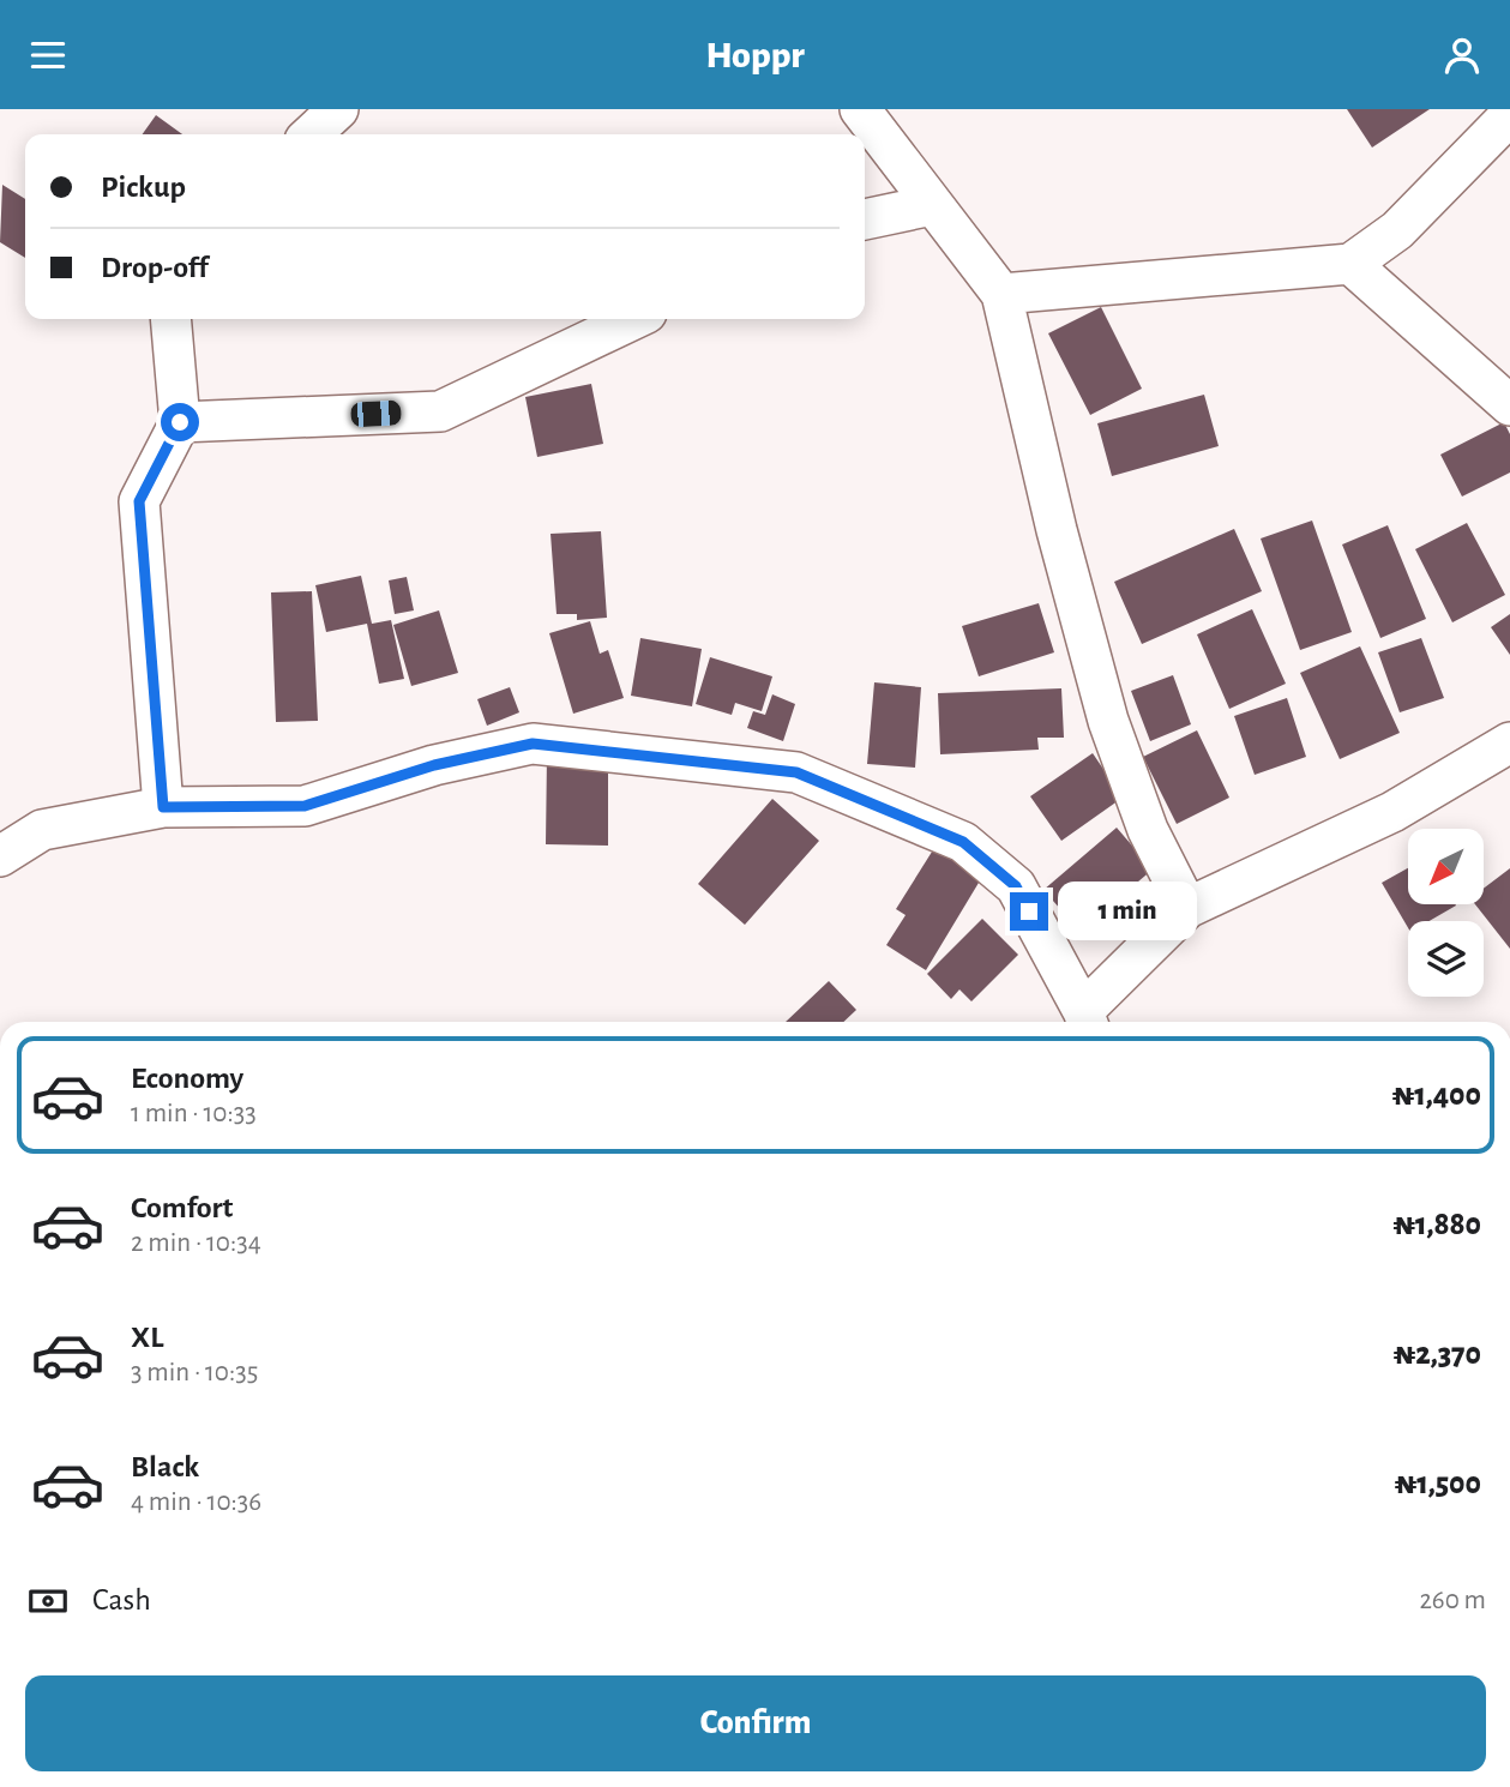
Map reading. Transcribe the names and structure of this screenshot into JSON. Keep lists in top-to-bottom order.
{
  "north": "bottom left",
  "page": {
    "header": "Hoppr",
    "banner": ["Pickup", "Drop-off"],
    "bubble": "1 min",
    "list": [
      {
        "name": "Economy",
        "note": "1 min · 10:33",
        "value": "₦1,400"
      },
      {
        "name": "Comfort",
        "note": "2 min · 10:34",
        "value": "₦1,880"
      },
      {
        "name": "XL",
        "note": "3 min · 10:35",
        "value": "₦2,370"
      },
      {
        "name": "Black",
        "note": "4 min · 10:36",
        "value": "₦1,500"
      }
    ],
    "pay": ["Cash", "260 m"],
    "buttons": "Confirm"
  }
}
